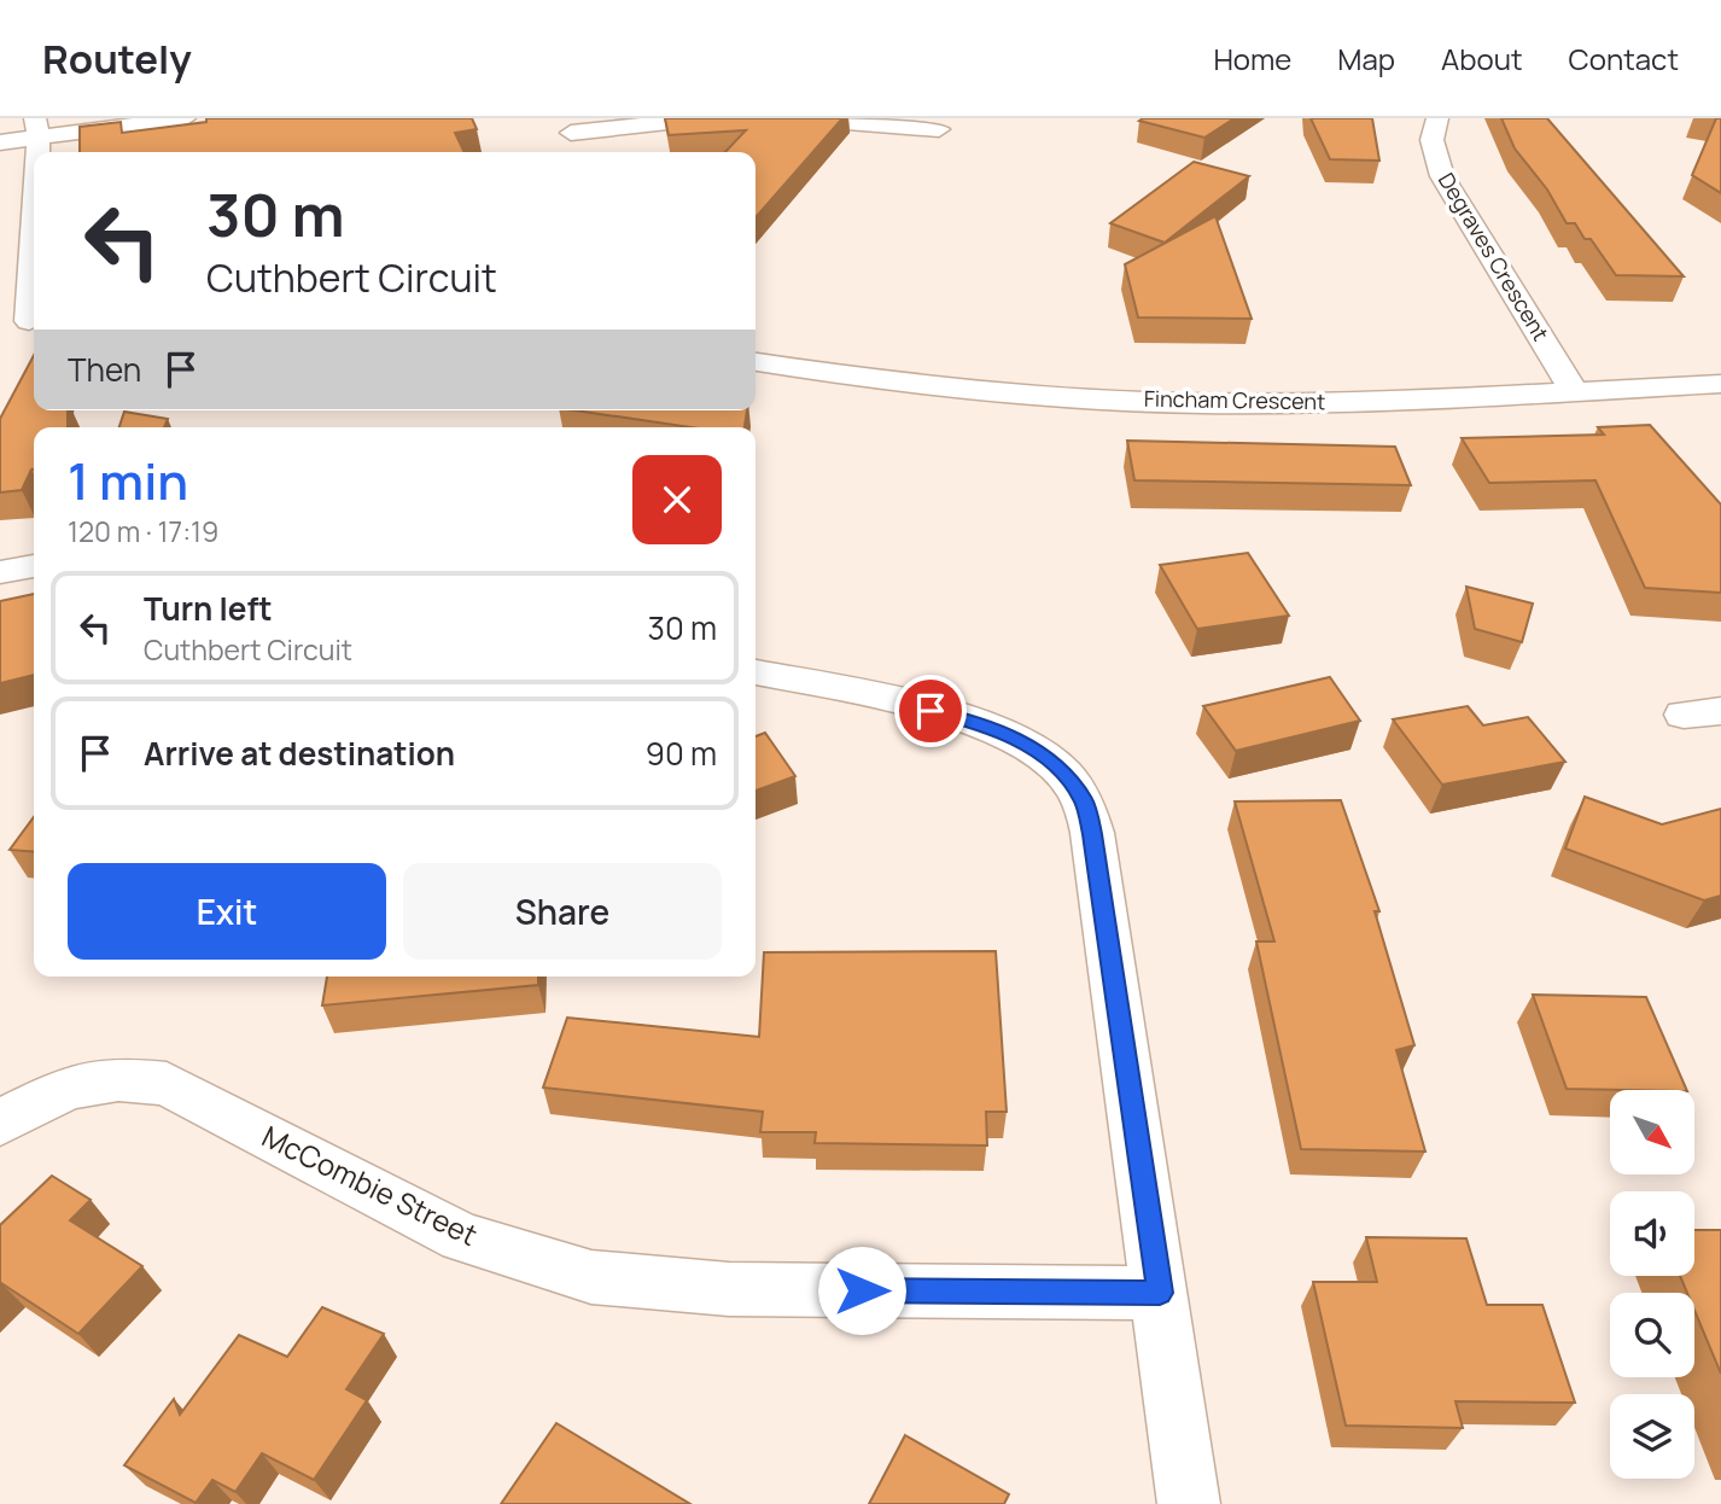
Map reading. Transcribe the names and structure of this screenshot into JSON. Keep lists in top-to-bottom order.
{
  "streets": {
    "street": ["Degraves Crescent", "Fincham Crescent", "McCombie Street"]
  },
  "crossings": [
    ["Degraves Crescent", "Fincham Crescent"]
  ],
  "north": "bottom right",
  "page": {
    "header": "Routely",
    "nav": [
      "Home",
      "Map",
      "About",
      "Contact"
    ],
    "turn": ["30 m", "Cuthbert Circuit"],
    "then": "Then",
    "heading": ["1 min", "120 m · 17:19"],
    "list": [
      {
        "name": "Turn left",
        "note": "Cuthbert Circuit",
        "value": "30 m"
      },
      {
        "name": "Arrive at destination",
        "value": "90 m"
      }
    ],
    "buttons": ["Exit", "Share"]
  }
}
